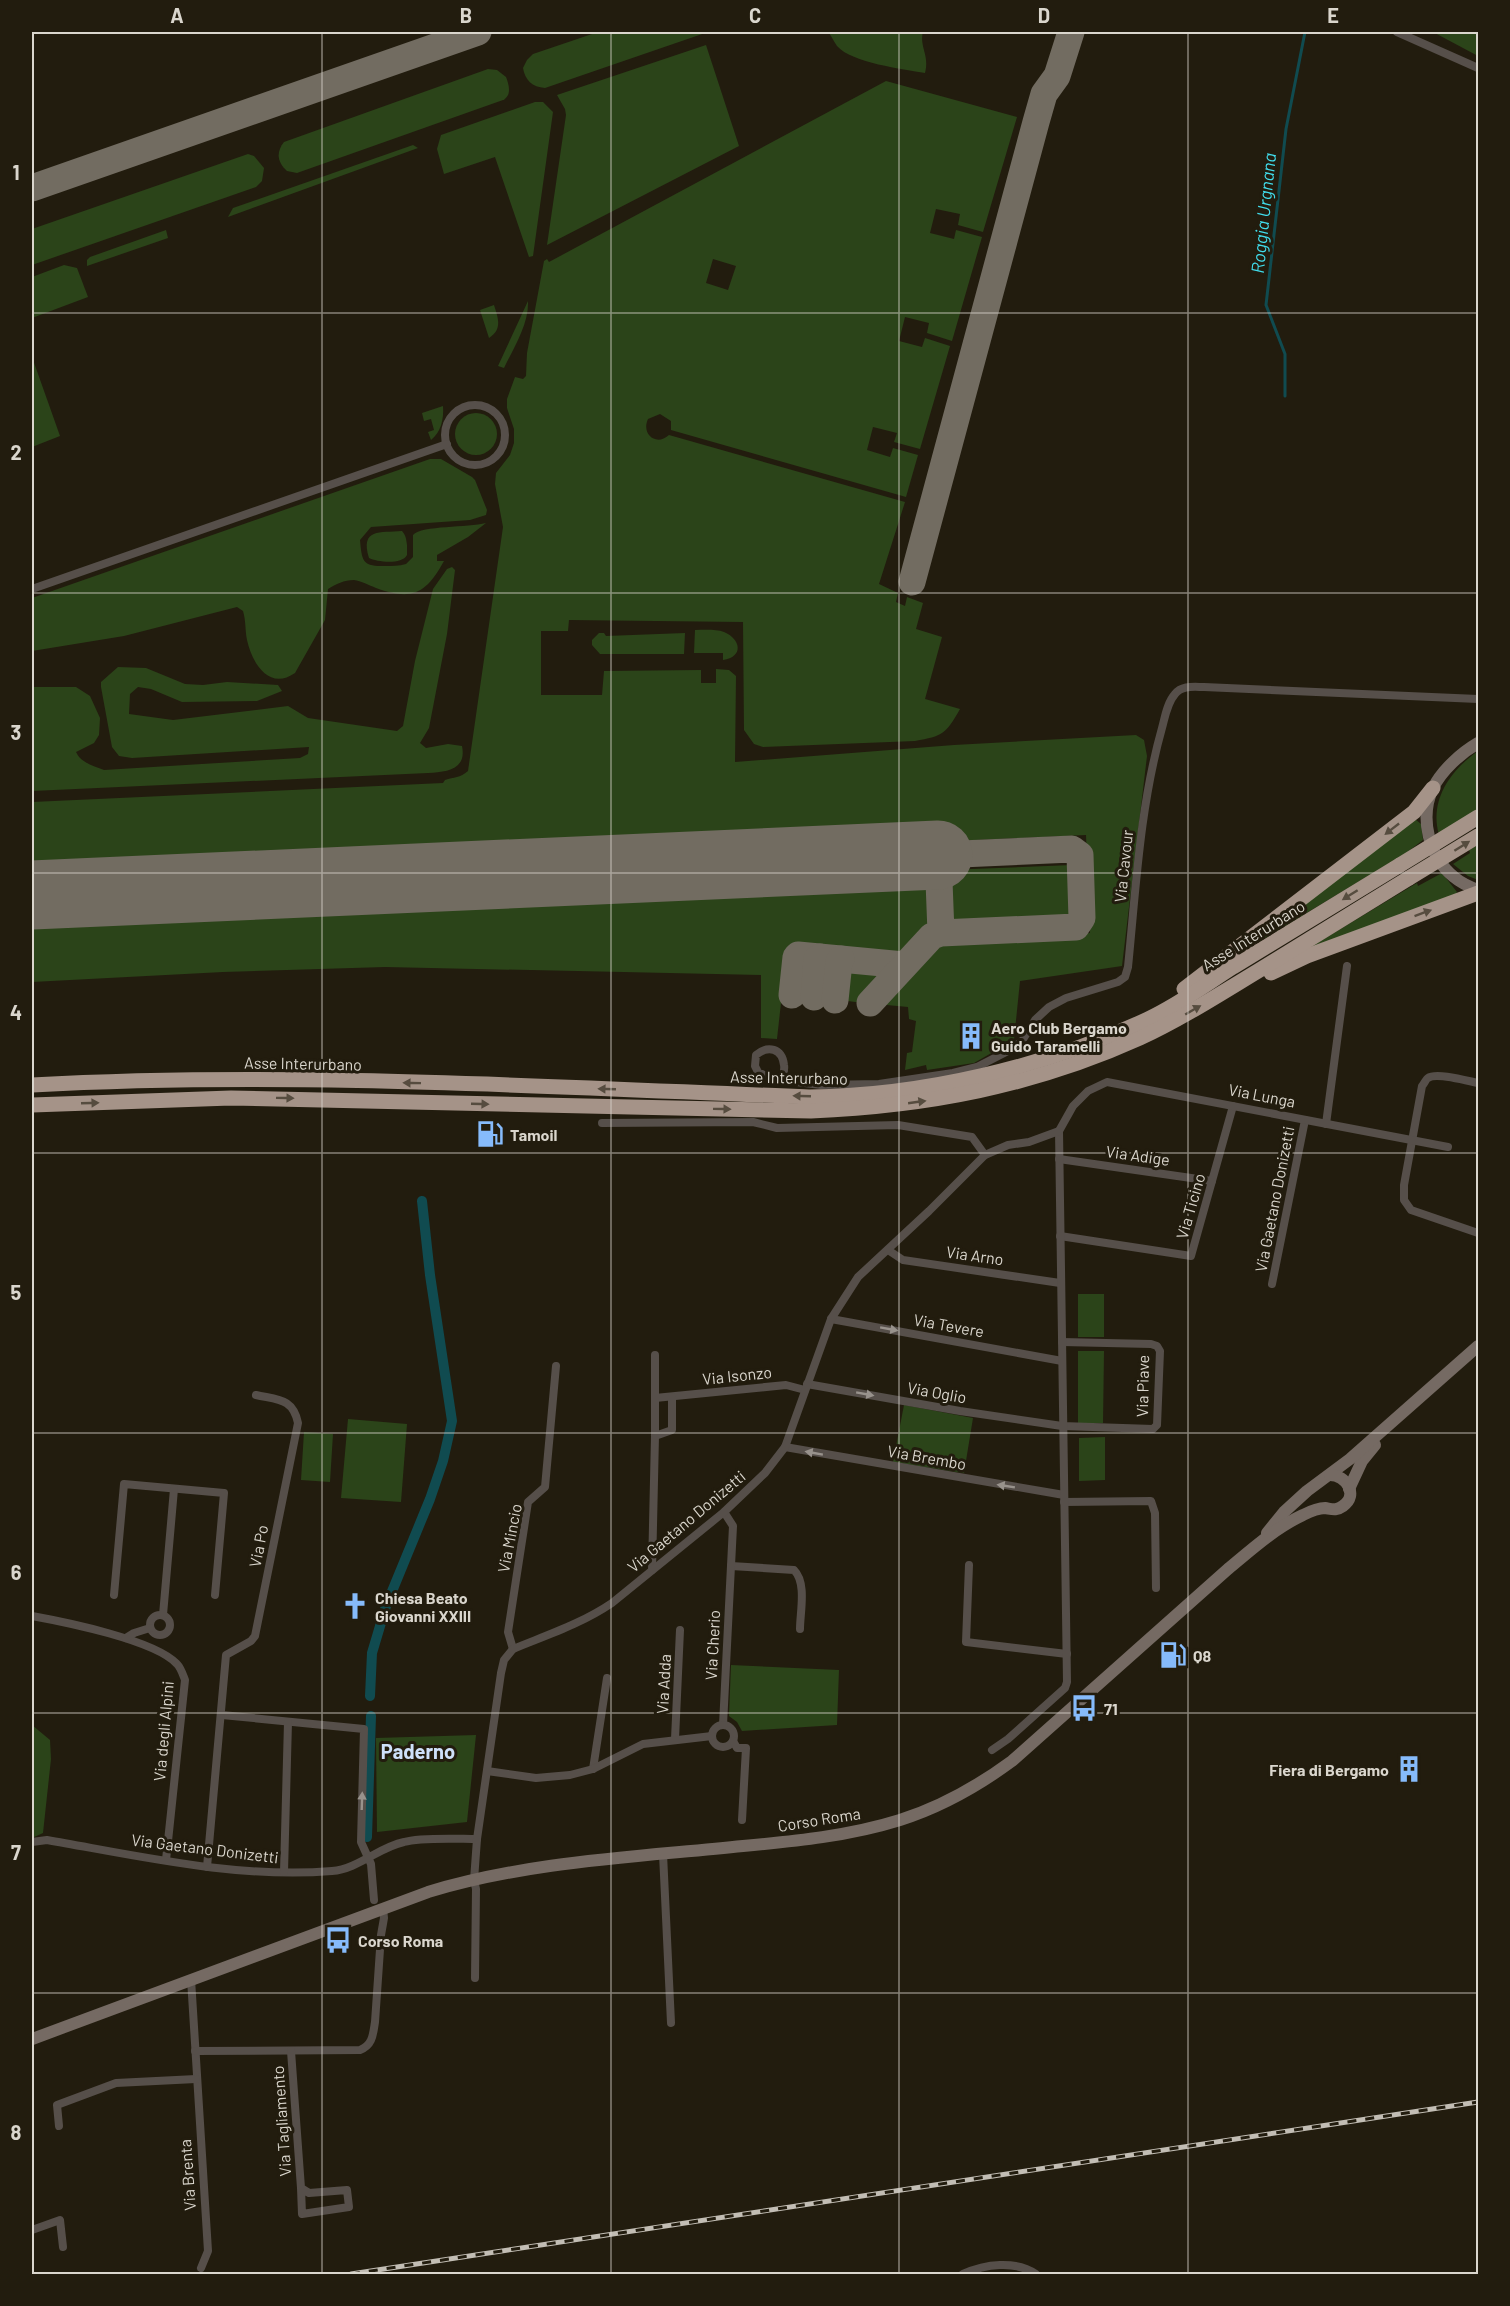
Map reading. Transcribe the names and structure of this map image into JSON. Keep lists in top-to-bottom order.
{
  "streets": {
    "highway": ["Asse Interurbano"],
    "street": [
      "Via Cavour",
      "Via Lunga",
      "Via Adige",
      "Via Gaetano Donizetti",
      "Via Ticino",
      "Via Arno",
      "Via Tevere",
      "Via Isonzo",
      "Via Piave",
      "Via Oglio",
      "Via Brembo",
      "Via Mincio",
      "Via Po",
      "Via Cherio",
      "Via Adda",
      "Via degli Alpini",
      "Corso Roma",
      "Via Tagliamento",
      "Via Brenta"
    ]
  },
  "crossings": [
    ["Via Lunga", "Via Gaetano Donizetti"],
    ["Via Lunga", "Via Ticino"],
    ["Via Adige", "Via Ticino"],
    ["Via Gaetano Donizetti", "Via Arno"],
    ["Via Gaetano Donizetti", "Via Tevere"],
    ["Via Gaetano Donizetti", "Via Isonzo"],
    ["Via Gaetano Donizetti", "Via Oglio"],
    ["Via Gaetano Donizetti", "Via Brembo"],
    ["Via Gaetano Donizetti", "Via Mincio"],
    ["Via Gaetano Donizetti", "Via Po"],
    ["Via Gaetano Donizetti", "Via Cherio"],
    ["Via Gaetano Donizetti", "Via degli Alpini"],
    ["Via Gaetano Donizetti", "Via Tagliamento"],
    ["Via Isonzo", "Via Oglio"],
    ["Via Piave", "Via Oglio"],
    ["Corso Roma", "Via Tagliamento"],
    ["Corso Roma", "Via Brenta"],
    ["Via Tagliamento", "Via Brenta"]
  ],
  "one_way": ["Via Tevere", "Via Oglio", "Via Brembo"],
  "districts": ["Paderno"],
  "water": ["Roggia Urgnana"],
  "places": {
    "building": ["Aero Club Bergamo Guido Taramelli", "Fiera di Bergamo"],
    "fuel station": ["Tamoil", "Q8"],
    "church": ["Chiesa Beato Giovanni XXIII"],
    "bus stop": ["71", "Corso Roma"]
  },
  "grid": {
    "columns": [
      "A",
      "B",
      "C",
      "D",
      "E"
    ],
    "rows": [
      "1",
      "2",
      "3",
      "4",
      "5",
      "6",
      "7",
      "8"
    ]
  }
}
